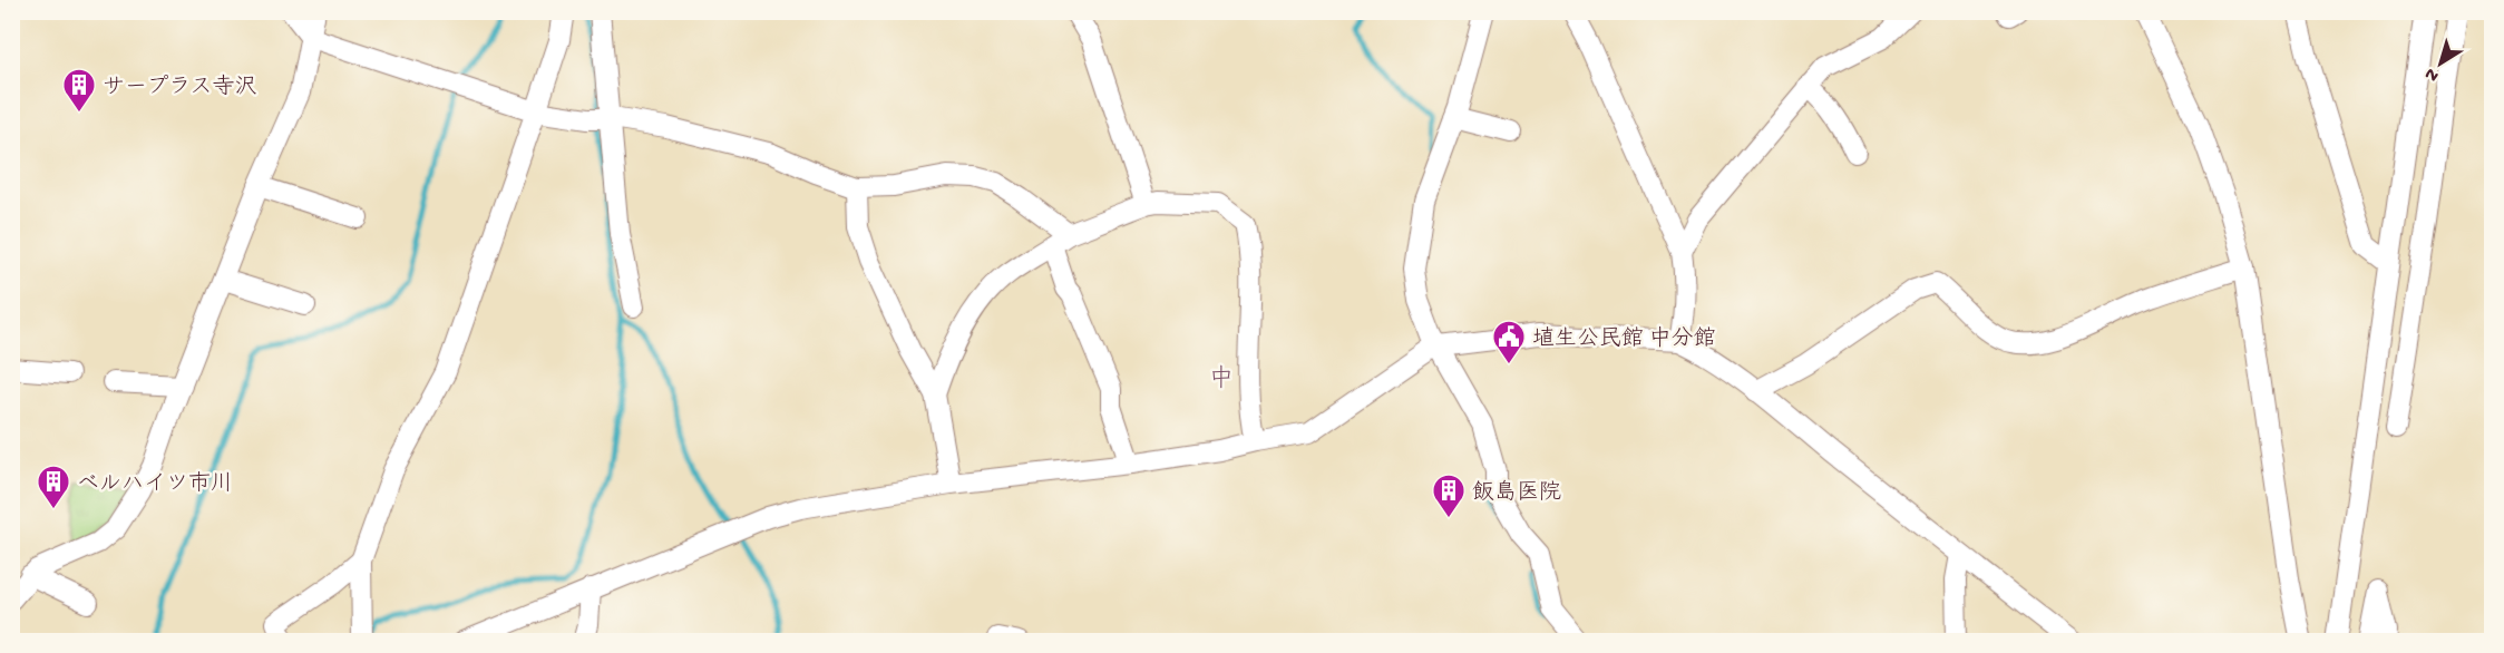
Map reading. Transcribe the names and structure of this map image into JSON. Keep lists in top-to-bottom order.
{
  "districts": ["中"],
  "places": {
    "building": ["サープラス寺沢", "ベルハイツ市川", "飯島医院"],
    "public building": ["埴生公民館 中分館"]
  },
  "north": "bottom left"
}
